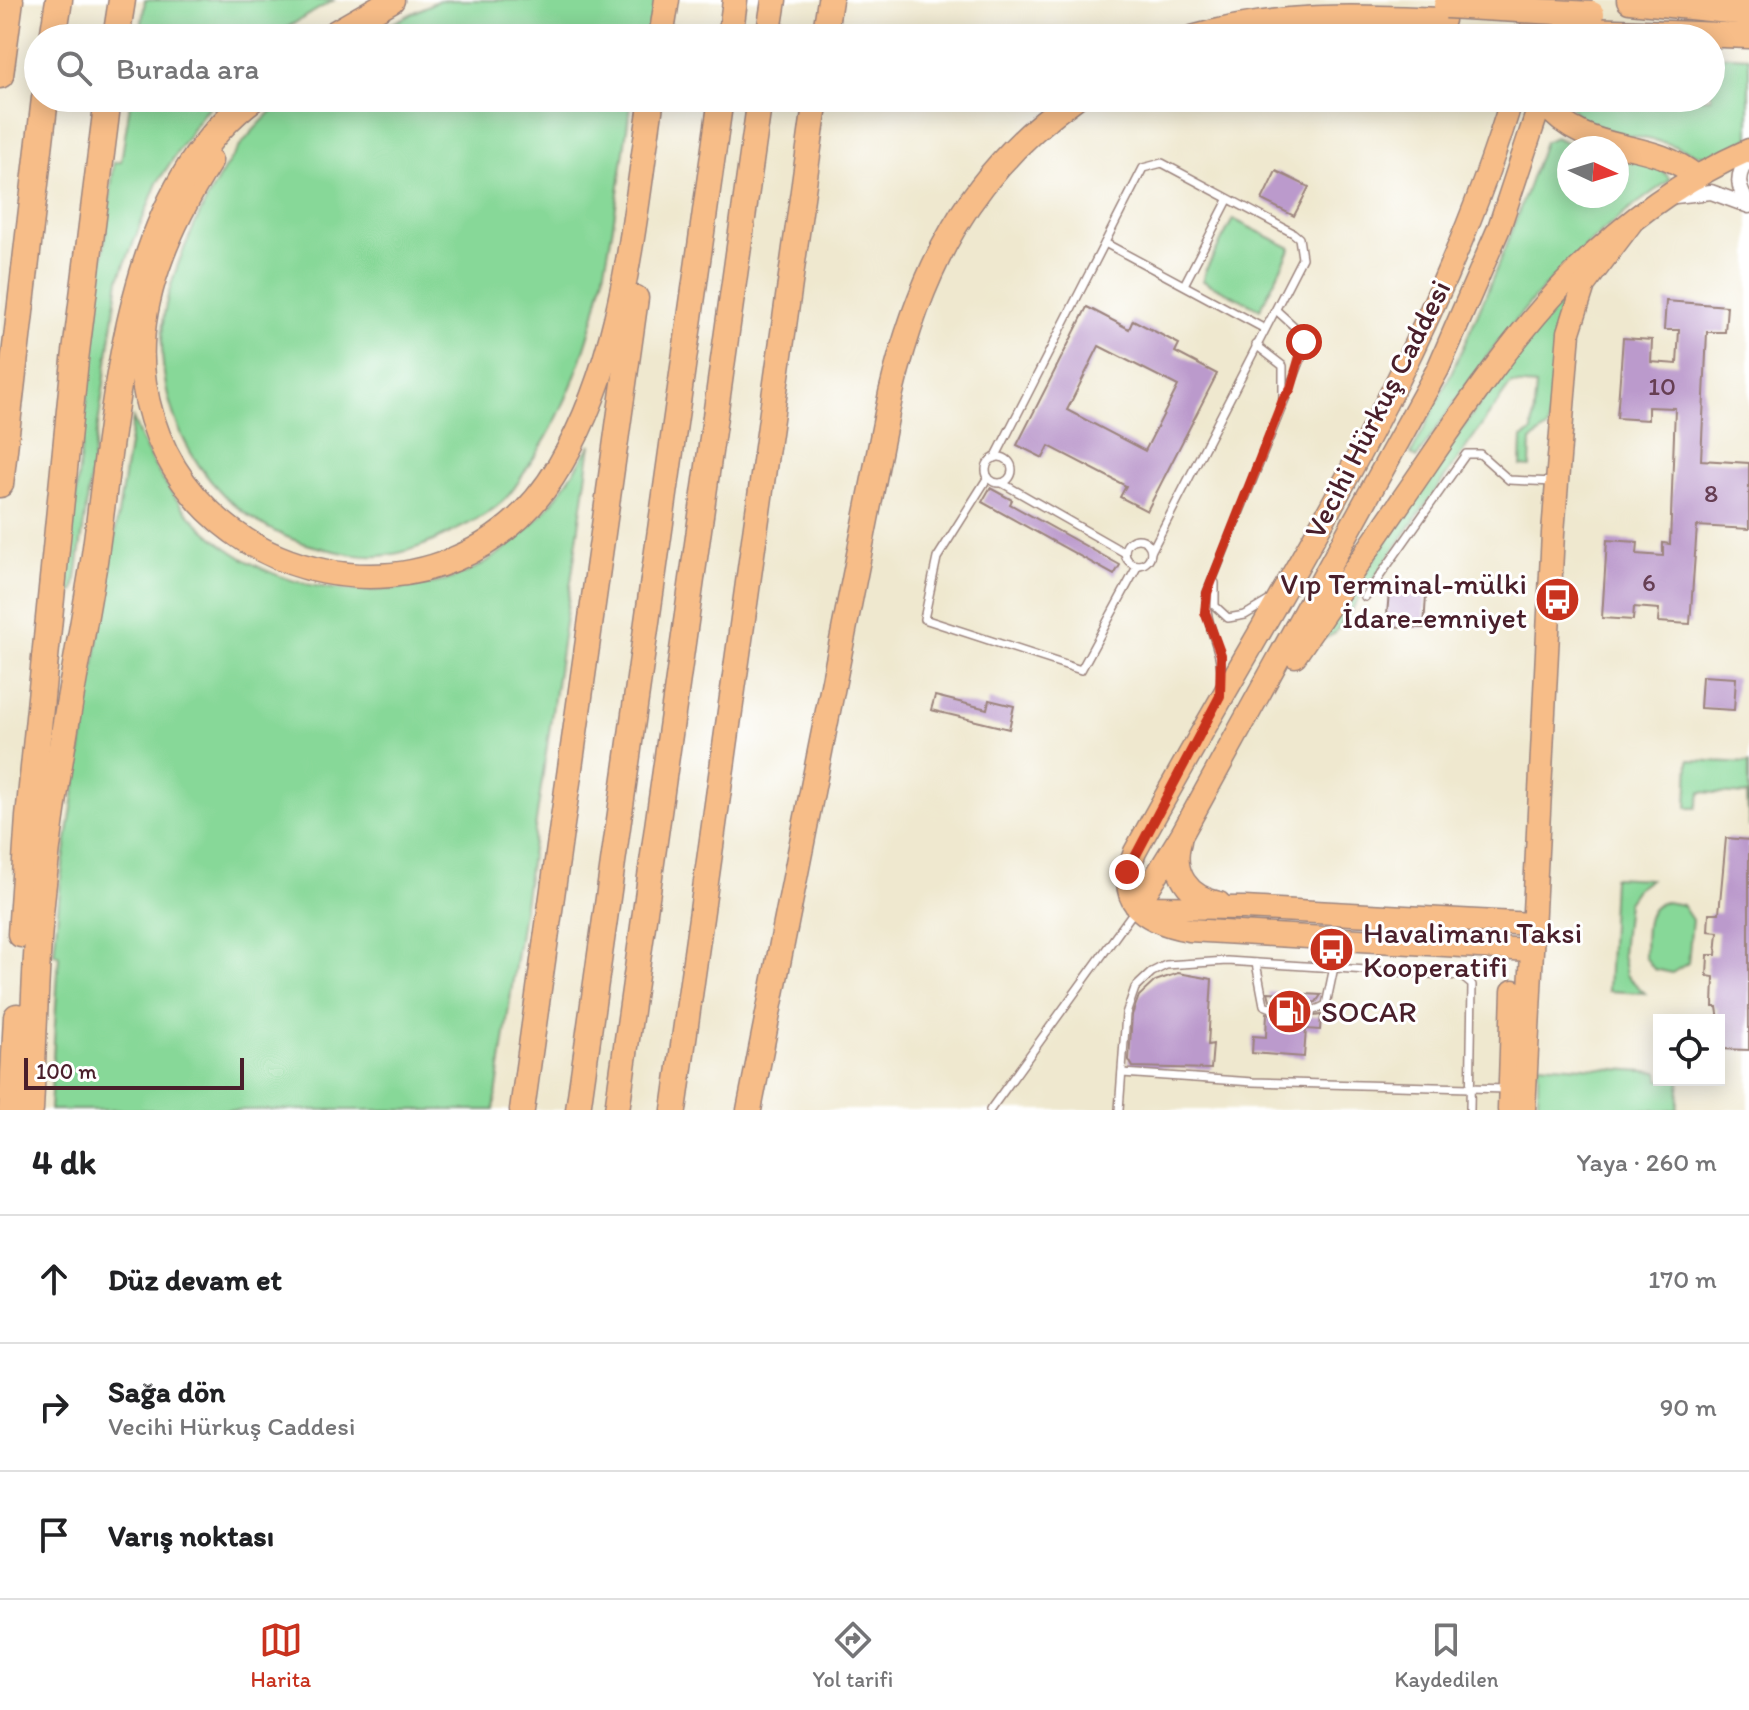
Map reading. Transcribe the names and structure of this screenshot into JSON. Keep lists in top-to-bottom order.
{
  "streets": {
    "main road": ["Vecihi Hürkuş Caddesi"]
  },
  "places": {
    "bus stop": ["Vıp Terminal-mülki İdare-emniyet", "Havalimanı Taksi Kooperatifi"],
    "fuel station": ["SOCAR"]
  },
  "house_numbers": ["10", "8", "6"],
  "scale_bar": "100 m",
  "north": "right",
  "page": {
    "search": "Burada ara",
    "scale": "100 m",
    "heading": ["4 dk", "Yaya · 260 m"],
    "list": [
      ["Düz devam et", "170 m"],
      ["Sağa dön", "Vecihi Hürkuş Caddesi", "90 m"],
      "Varış noktası"
    ],
    "nav": ["Harita", "Yol tarifi", "Kaydedilen"]
  }
}
